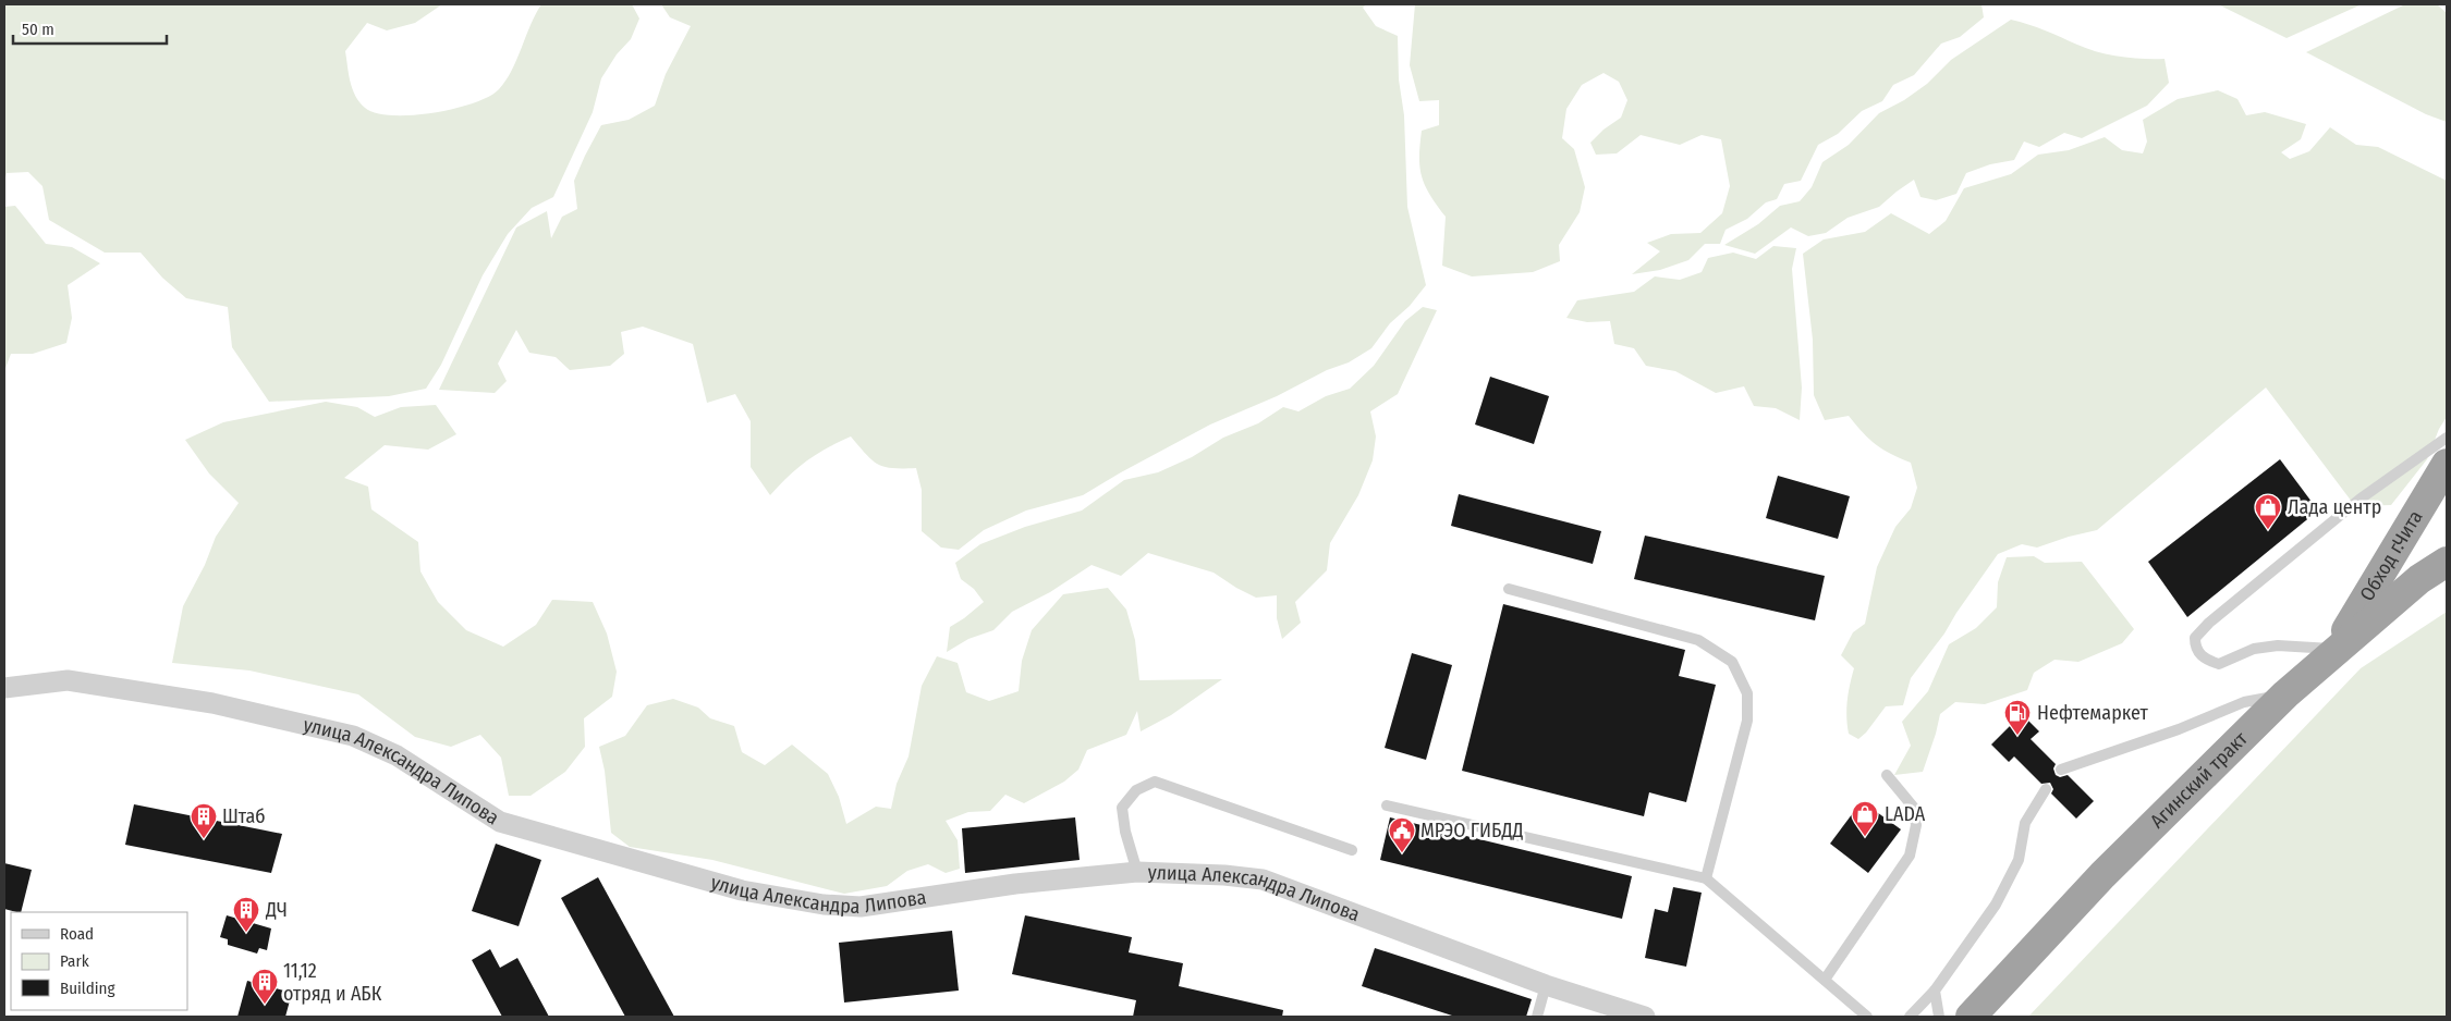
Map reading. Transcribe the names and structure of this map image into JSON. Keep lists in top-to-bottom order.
{
  "streets": {
    "highway": ["Обход г.Чита", "Агинский тракт"],
    "street": ["улица Александра Липова"]
  },
  "crossings": [
    ["Обход г.Чита", "Агинский тракт"]
  ],
  "places": {
    "shop": ["Лада центр", "LADA"],
    "fuel station": ["Нефтемаркет"],
    "building": ["Штаб", "ДЧ", "11,12 отряд и АБК"],
    "public building": ["МРЭО ГИБДД"]
  },
  "legend": ["Road", "Park", "Building"],
  "scale_bar": "50 m"
}
